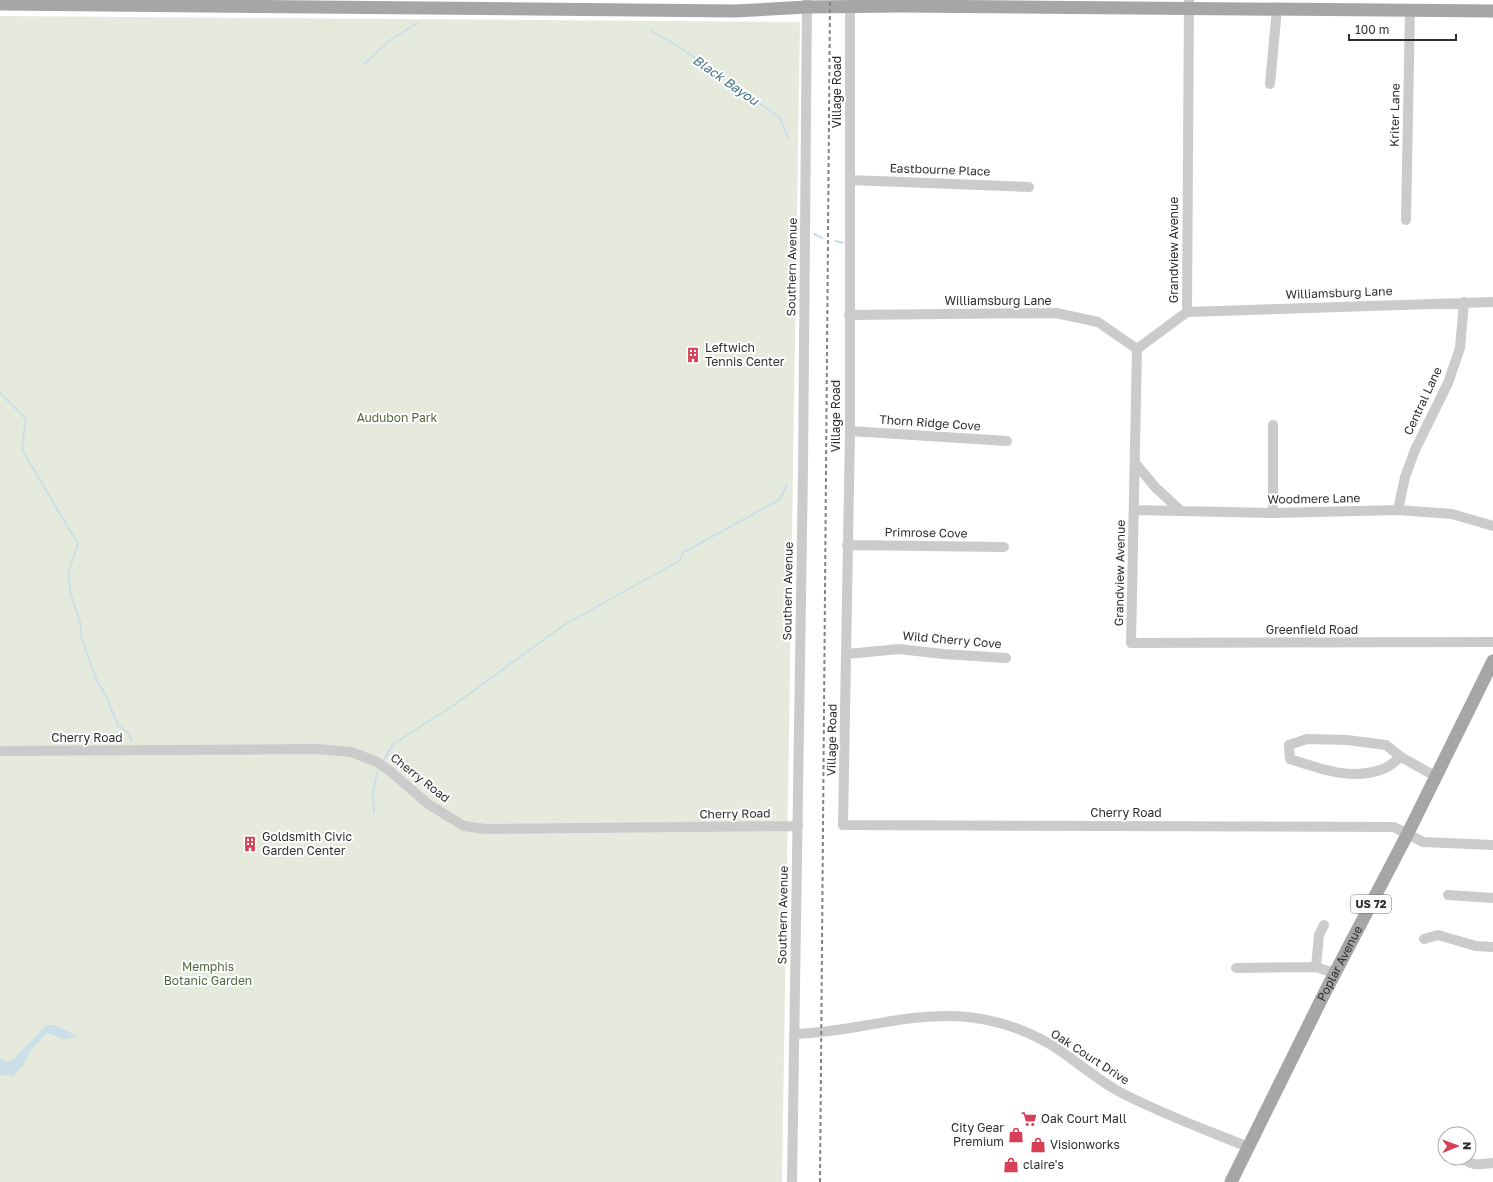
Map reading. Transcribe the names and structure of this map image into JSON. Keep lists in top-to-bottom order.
{
  "streets": {
    "main road": ["US 72", "Poplar Avenue"],
    "street": [
      "Village Road",
      "Kriter Lane",
      "Eastbourne Place",
      "Grandview Avenue",
      "Southern Avenue",
      "Williamsburg Lane",
      "Central Lane",
      "Thorn Ridge Cove",
      "Woodmere Lane",
      "Primrose Cove",
      "Greenfield Road",
      "Wild Cherry Cove",
      "Cherry Road",
      "Oak Court Drive"
    ]
  },
  "crossings": [
    ["Village Road", "Eastbourne Place"],
    ["Village Road", "Williamsburg Lane"],
    ["Village Road", "Thorn Ridge Cove"],
    ["Village Road", "Primrose Cove"],
    ["Village Road", "Wild Cherry Cove"],
    ["Village Road", "Cherry Road"],
    ["Grandview Avenue", "Williamsburg Lane"],
    ["Grandview Avenue", "Woodmere Lane"],
    ["Grandview Avenue", "Greenfield Road"],
    ["Southern Avenue", "Cherry Road"],
    ["Southern Avenue", "Oak Court Drive"],
    ["Williamsburg Lane", "Central Lane"],
    ["Central Lane", "Woodmere Lane"],
    ["Cherry Road", "Poplar Avenue"],
    ["Poplar Avenue", "Oak Court Drive"]
  ],
  "water": ["Black Bayou"],
  "parks": ["Audubon Park", "Memphis Botanic Garden"],
  "places": {
    "building": ["Leftwich Tennis Center", "Goldsmith Civic Garden Center"],
    "supermarket": ["Oak Court Mall"],
    "shop": ["City Gear Premium", "Visionworks", "claire's"]
  },
  "scale_bar": "100 m",
  "north": "right"
}
